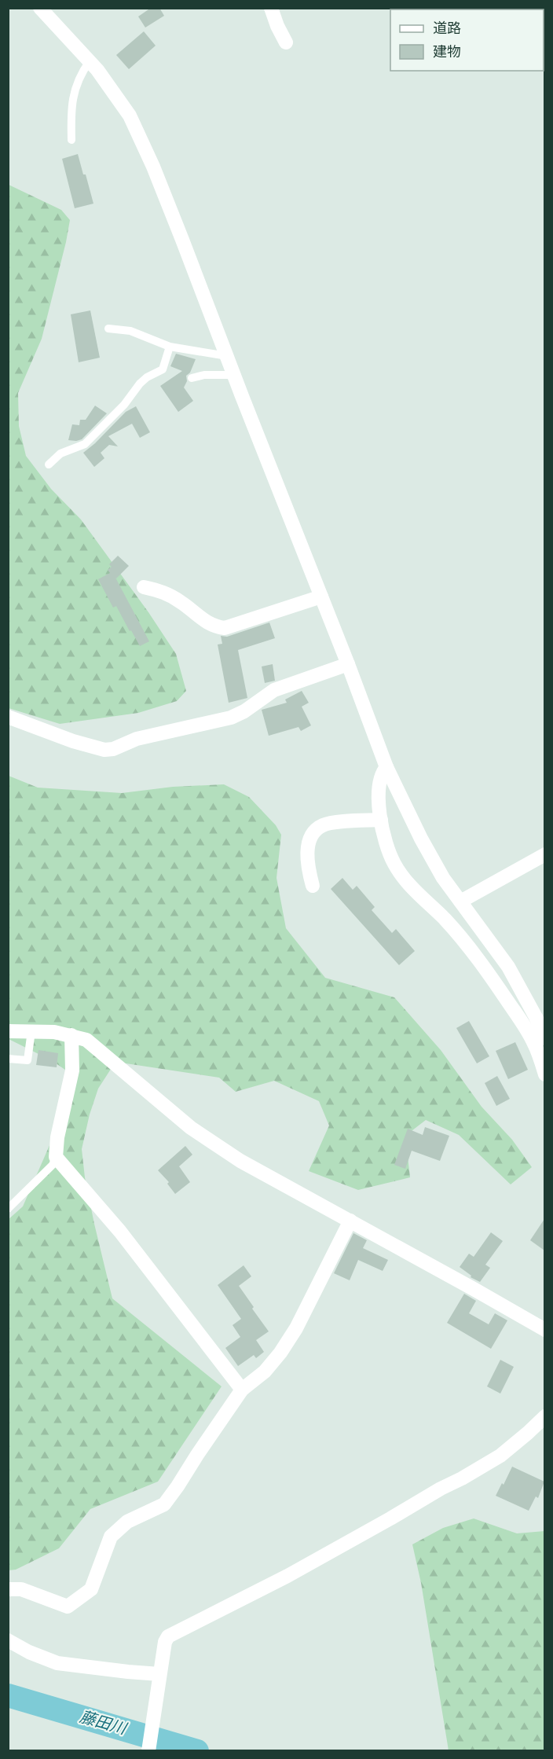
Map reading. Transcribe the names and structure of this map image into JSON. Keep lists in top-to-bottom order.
{
  "water": ["藤田川"],
  "legend": ["道路", "建物"]
}
